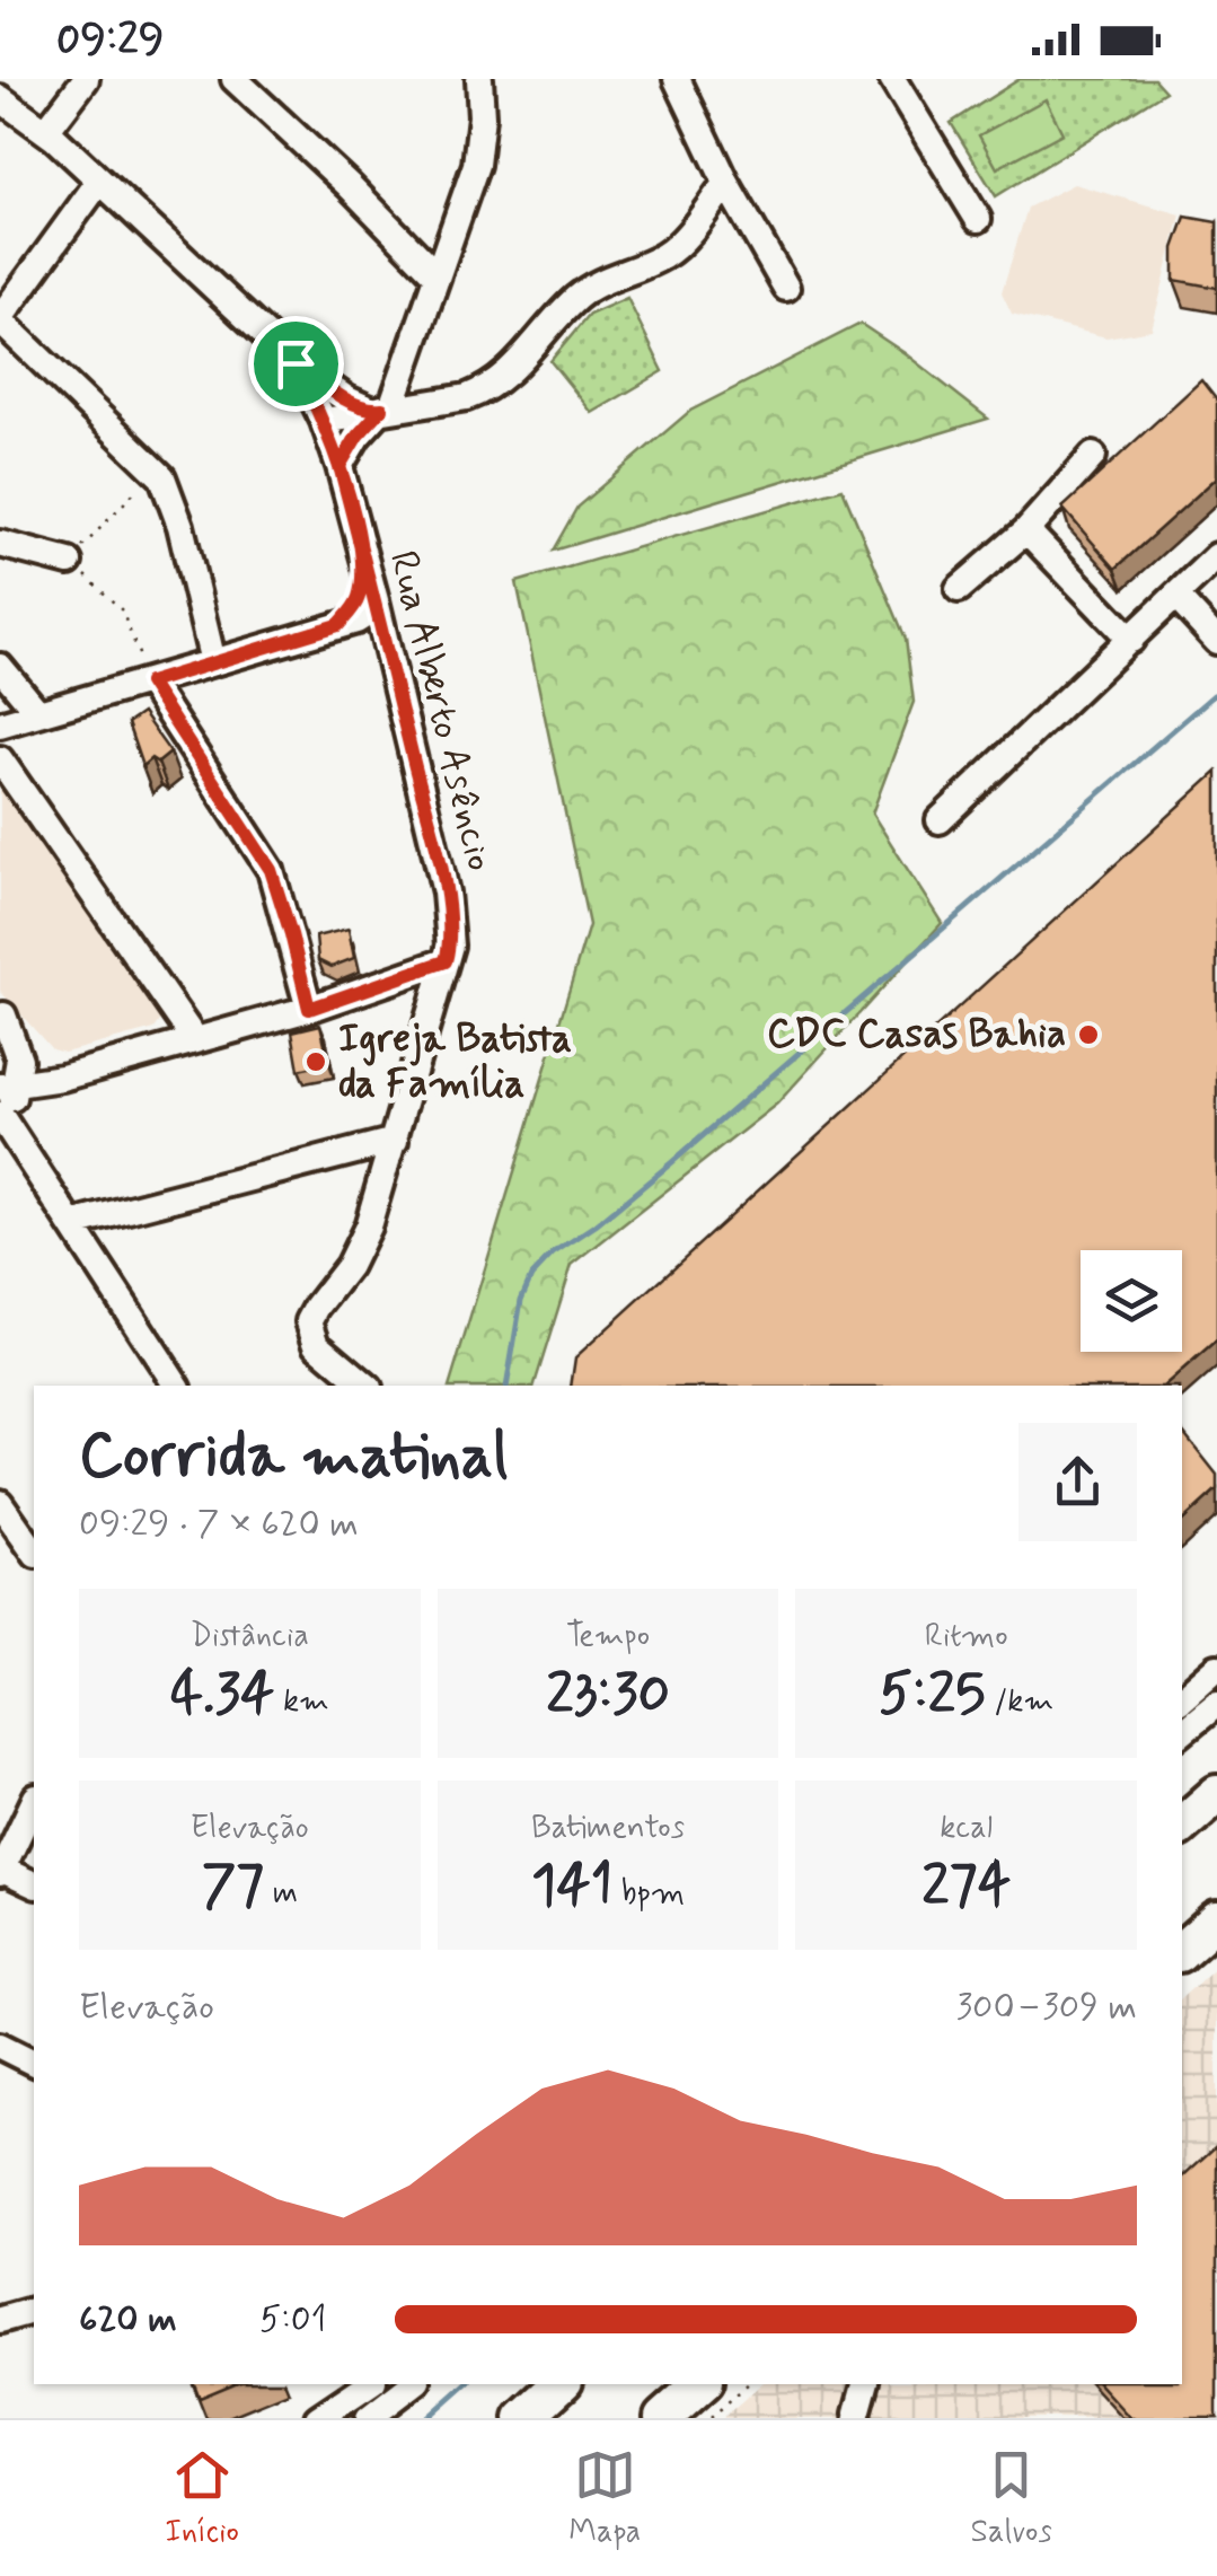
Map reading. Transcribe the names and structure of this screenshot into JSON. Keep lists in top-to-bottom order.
{
  "streets": {
    "street": ["Rua Alberto Asêncio"]
  },
  "places": ["CDC Casas Bahia", "Igreja Batista da Família"],
  "page": {
    "status": "09:29",
    "heading": ["Corrida matinal", "09:29 · 7 × 620 m"],
    "stats": [
      ["Distância", "4.34 km"],
      ["Tempo", "23:30"],
      ["Ritmo", "5:25 /km"],
      ["Elevação", "77 m"],
      ["Batimentos", "141 bpm"],
      ["kcal", "274"]
    ],
    "chart": ["Elevação", "300–309 m"],
    "list": [
      {
        "name": "620 m",
        "note": "5:01"
      }
    ],
    "tabs": ["Início", "Mapa", "Salvos"]
  }
}
